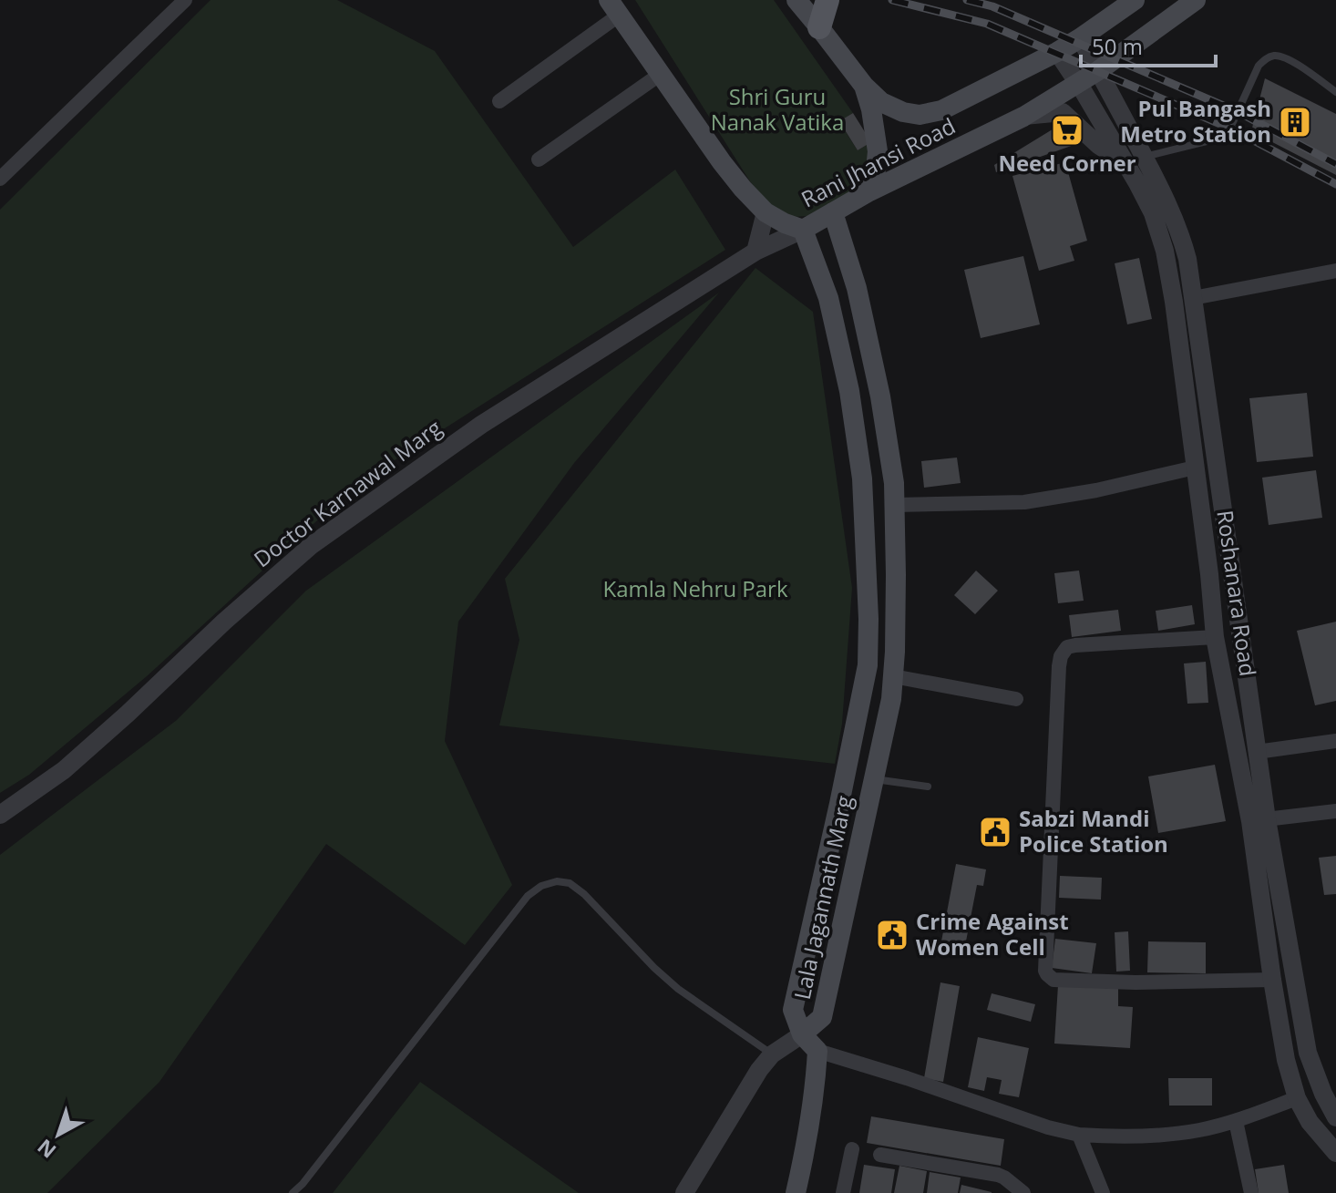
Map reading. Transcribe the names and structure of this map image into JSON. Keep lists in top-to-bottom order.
{
  "streets": {
    "main road": ["Rani Jhansi Road", "Lala Jagannath Marg"],
    "street": ["Doctor Karnawal Marg", "Roshanara Road"]
  },
  "crossings": [
    ["Rani Jhansi Road", "Doctor Karnawal Marg"],
    ["Rani Jhansi Road", "Roshanara Road"],
    ["Rani Jhansi Road", "Lala Jagannath Marg"],
    ["Doctor Karnawal Marg", "Lala Jagannath Marg"]
  ],
  "parks": ["Shri Guru Nanak Vatika", "Kamla Nehru Park"],
  "places": {
    "building": ["Pul Bangash Metro Station"],
    "supermarket": ["Need Corner"],
    "public building": ["Sabzi Mandi Police Station", "Crime Against Women Cell"]
  },
  "scale_bar": "50 m",
  "north": "bottom left"
}
